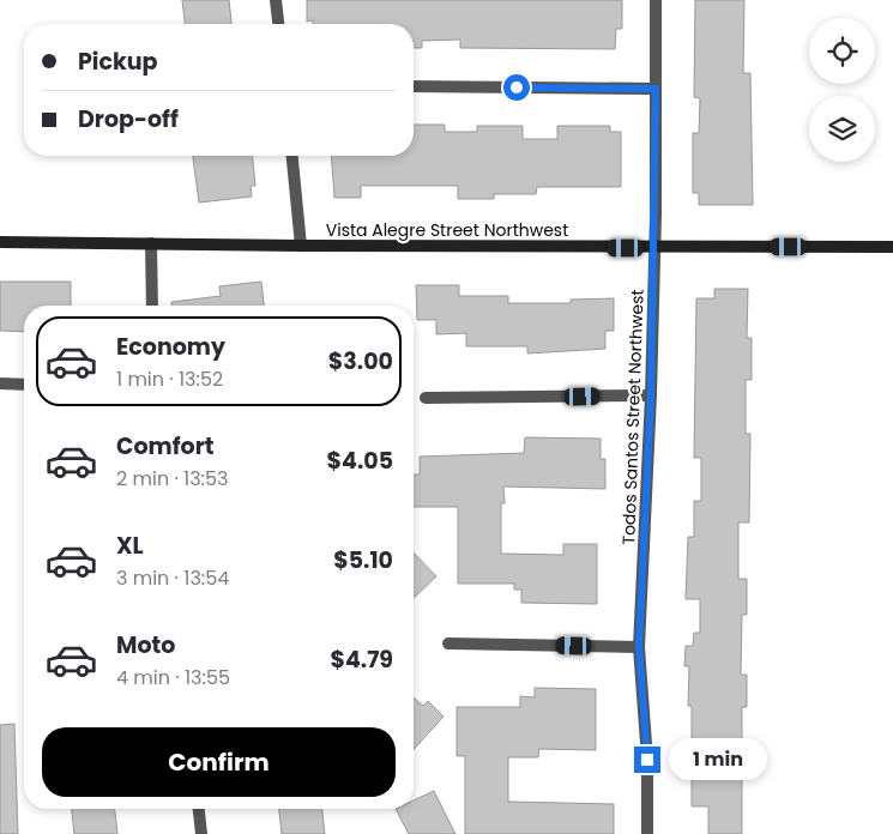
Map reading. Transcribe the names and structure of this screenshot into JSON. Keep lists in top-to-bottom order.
{
  "streets": {
    "street": ["Vista Alegre Street Northwest", "Todos Santos Street Northwest"]
  },
  "crossings": [
    ["Vista Alegre Street Northwest", "Todos Santos Street Northwest"]
  ],
  "page": {
    "banner": ["Pickup", "Drop-off"],
    "list": [
      {
        "name": "Economy",
        "note": "1 min · 13:52",
        "value": "$3.00"
      },
      {
        "name": "Comfort",
        "note": "2 min · 13:53",
        "value": "$4.05"
      },
      {
        "name": "XL",
        "note": "3 min · 13:54",
        "value": "$5.10"
      },
      {
        "name": "Moto",
        "note": "4 min · 13:55",
        "value": "$4.79"
      }
    ],
    "buttons": "Confirm",
    "bubble": "1 min"
  }
}
